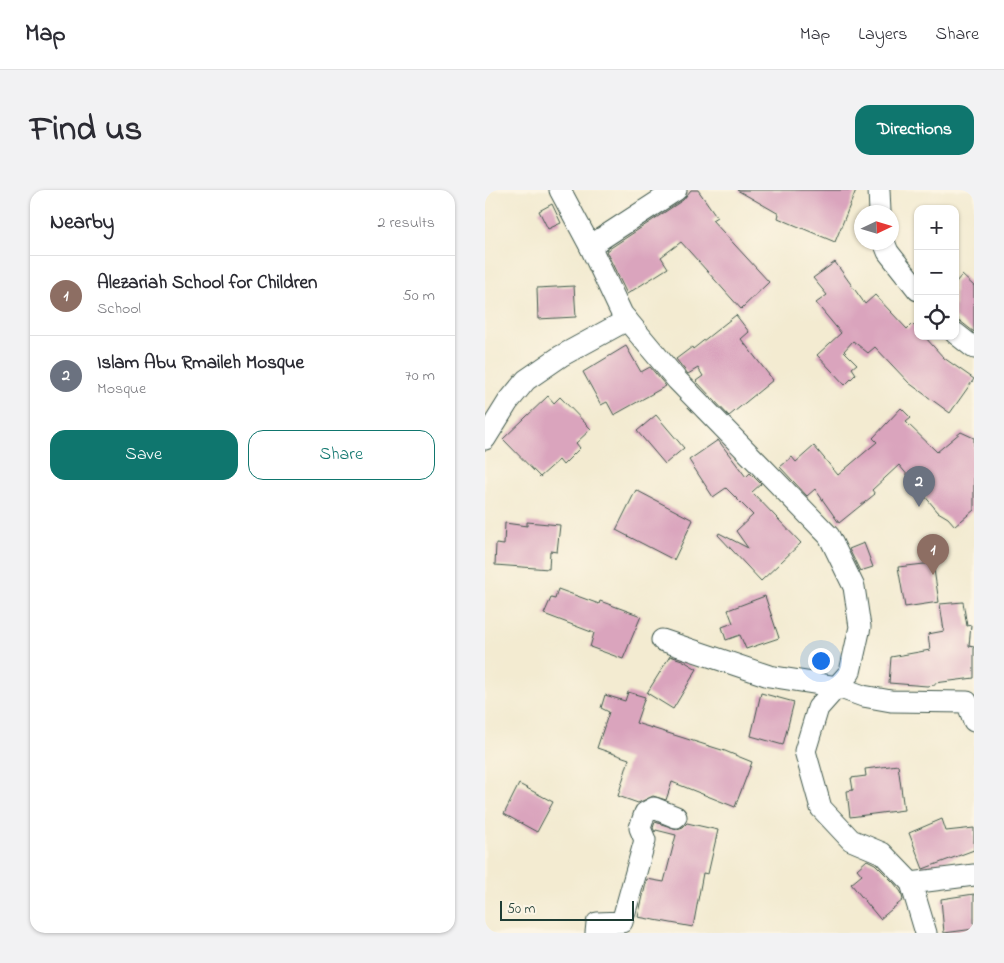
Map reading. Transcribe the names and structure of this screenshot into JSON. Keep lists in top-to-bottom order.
{
  "scale_bar": "50 m",
  "north": "right",
  "page": {
    "header": "Map",
    "nav": ["Map", "Layers", "Share"],
    "title": "Find us",
    "buttons": [
      "Directions",
      ["Save", "Share"]
    ],
    "heading": ["Nearby", "2 results"],
    "map_buttons": ["+", "−"],
    "list": [
      {
        "mark": "1",
        "name": "Alezariah School for Children",
        "note": "School",
        "value": "50 m"
      },
      {
        "mark": "2",
        "name": "Islam Abu Rmaileh Mosque",
        "note": "Mosque",
        "value": "70 m"
      }
    ],
    "pins": ["2", "1"],
    "scale": "50 m"
  }
}
